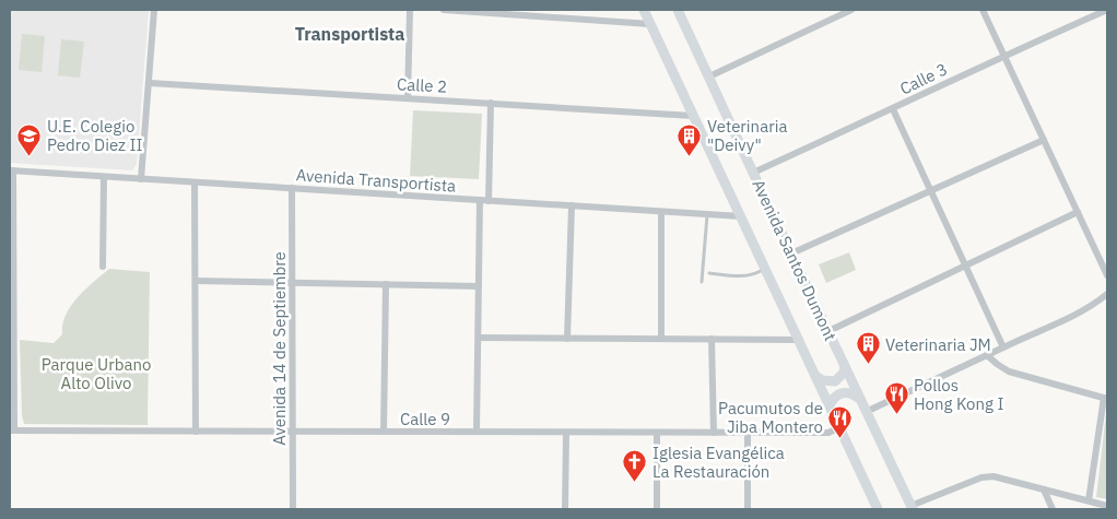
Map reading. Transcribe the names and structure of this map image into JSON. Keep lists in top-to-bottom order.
{
  "streets": {
    "main road": ["Avenida Santos Dumont"],
    "street": [
      "Calle 3",
      "Calle 2",
      "Avenida Transportista",
      "Avenida 14 de Septiembre",
      "Calle 9"
    ]
  },
  "crossings": [
    ["Calle 3", "Avenida Santos Dumont"],
    ["Calle 2", "Avenida Santos Dumont"],
    ["Avenida Transportista", "Avenida Santos Dumont"],
    ["Avenida Transportista", "Avenida 14 de Septiembre"],
    ["Avenida Santos Dumont", "Calle 9"],
    ["Avenida 14 de Septiembre", "Calle 9"]
  ],
  "districts": ["Transportista"],
  "parks": ["Parque Urbano Alto Olivo"],
  "places": {
    "school or university": ["U.E. Colegio Pedro Diez II"],
    "building": ["Veterinaria \"Deivy\"", "Veterinaria JM"],
    "restaurant": ["Pollos Hong Kong I", "Pacumutos de Jiba Montero"],
    "church": ["Iglesia Evangélica La Restauración"]
  }
}
